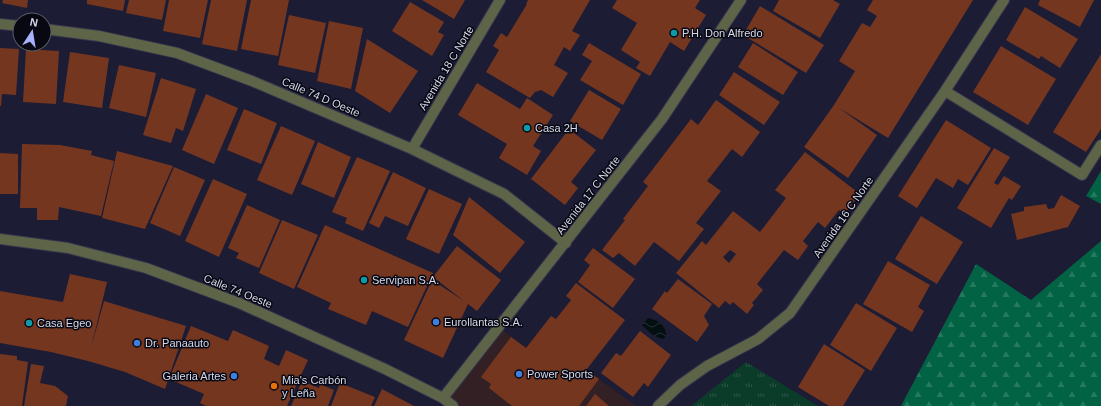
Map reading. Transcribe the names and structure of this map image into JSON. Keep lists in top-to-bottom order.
{
  "streets": {
    "street": [
      "Avenida 18 C Norte",
      "Calle 74 D Oeste",
      "Avenida 17 C Norte",
      "Avenida 16 C Norte",
      "Calle 74 Oeste"
    ]
  },
  "crossings": [
    ["Avenida 18 C Norte", "Calle 74 D Oeste"],
    ["Calle 74 D Oeste", "Avenida 17 C Norte"],
    ["Avenida 17 C Norte", "Calle 74 Oeste"]
  ],
  "places": [
    "P.H. Don Alfredo",
    "Casa 2H",
    "Servipan S.A.",
    "Eurollantas S.A.",
    "Casa Egeo",
    "Dr. Panaauto",
    "Power Sports",
    "Galeria Artes",
    "Mia's Carbón y Leña"
  ],
  "north": "top"
}
